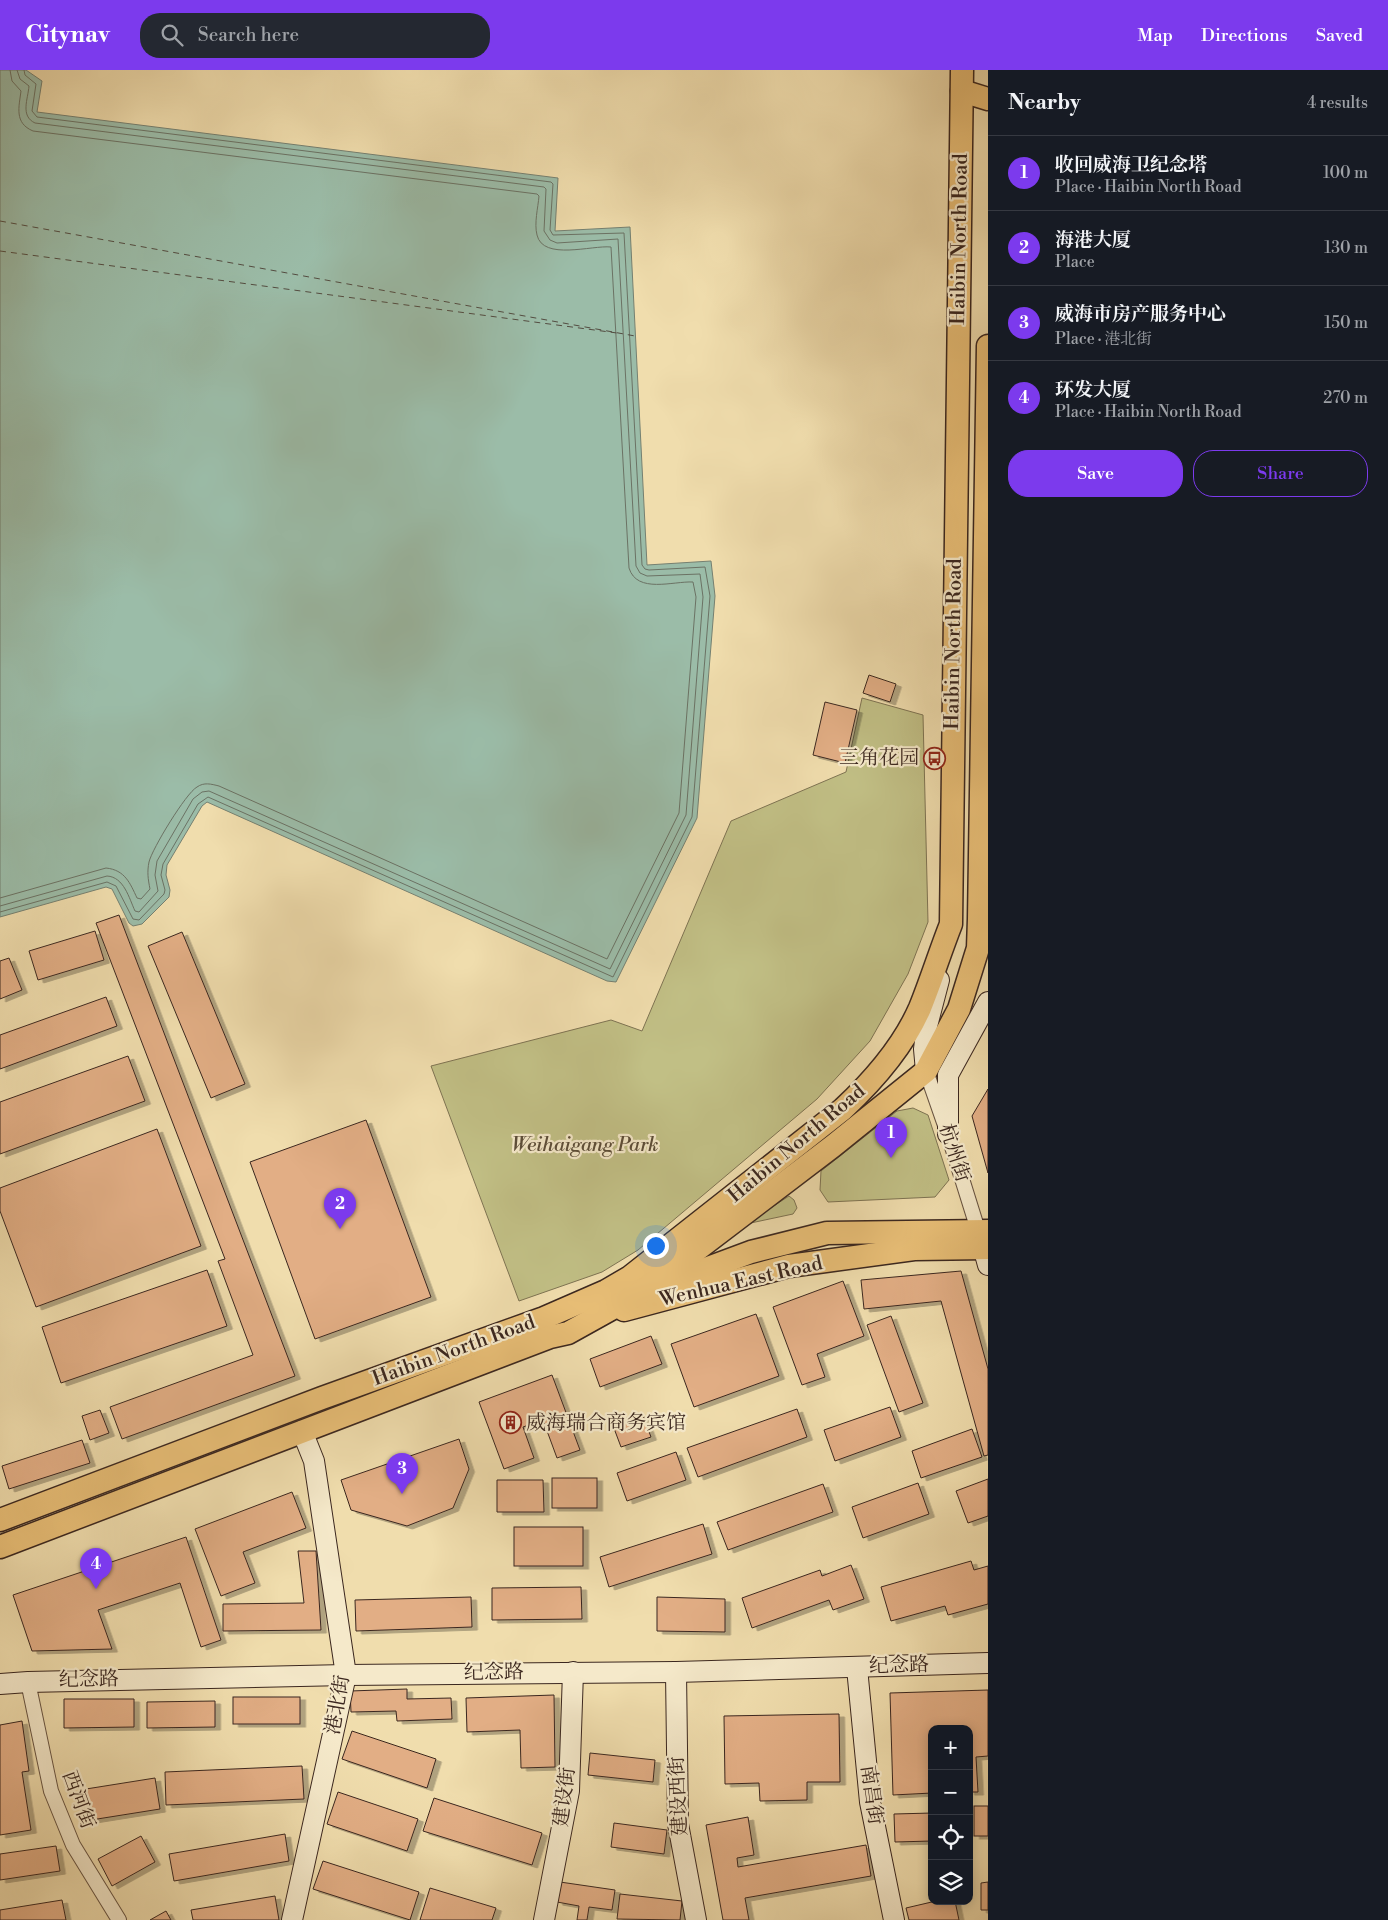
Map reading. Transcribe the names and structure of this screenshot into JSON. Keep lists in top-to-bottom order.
{
  "streets": {
    "main road": ["Haibin North Road", "Wenhua East Road"],
    "street": [
      "杭州街",
      "纪念路",
      "港北街",
      "南昌街",
      "建设西街",
      "建设街",
      "西河街"
    ]
  },
  "crossings": [
    ["Haibin North Road", "杭州街"],
    ["Haibin North Road", "Wenhua East Road"],
    ["Haibin North Road", "港北街"],
    ["杭州街", "Wenhua East Road"],
    ["纪念路", "港北街"],
    ["纪念路", "南昌街"],
    ["纪念路", "建设西街"],
    ["纪念路", "建设街"],
    ["纪念路", "西河街"]
  ],
  "parks": ["Weihaigang Park"],
  "places": {
    "bus stop": ["三角花园"],
    "building": ["威海瑞合商务宾馆"]
  },
  "page": {
    "header": "Citynav",
    "search": "Search here",
    "nav": ["Map", "Directions", "Saved"],
    "heading": ["Nearby", "4 results"],
    "list": [
      {
        "mark": "1",
        "name": "收回威海卫纪念塔",
        "note": "Place · Haibin North Road",
        "value": "100 m"
      },
      {
        "mark": "2",
        "name": "海港大厦",
        "note": "Place",
        "value": "130 m"
      },
      {
        "mark": "3",
        "name": "威海市房产服务中心",
        "note": "Place · 港北街",
        "value": "150 m"
      },
      {
        "mark": "4",
        "name": "环发大厦",
        "note": "Place · Haibin North Road",
        "value": "270 m"
      }
    ],
    "buttons": ["Save", "Share"],
    "pins": [
      "1",
      "2",
      "3",
      "4"
    ],
    "map_buttons": ["+", "−"]
  }
}
